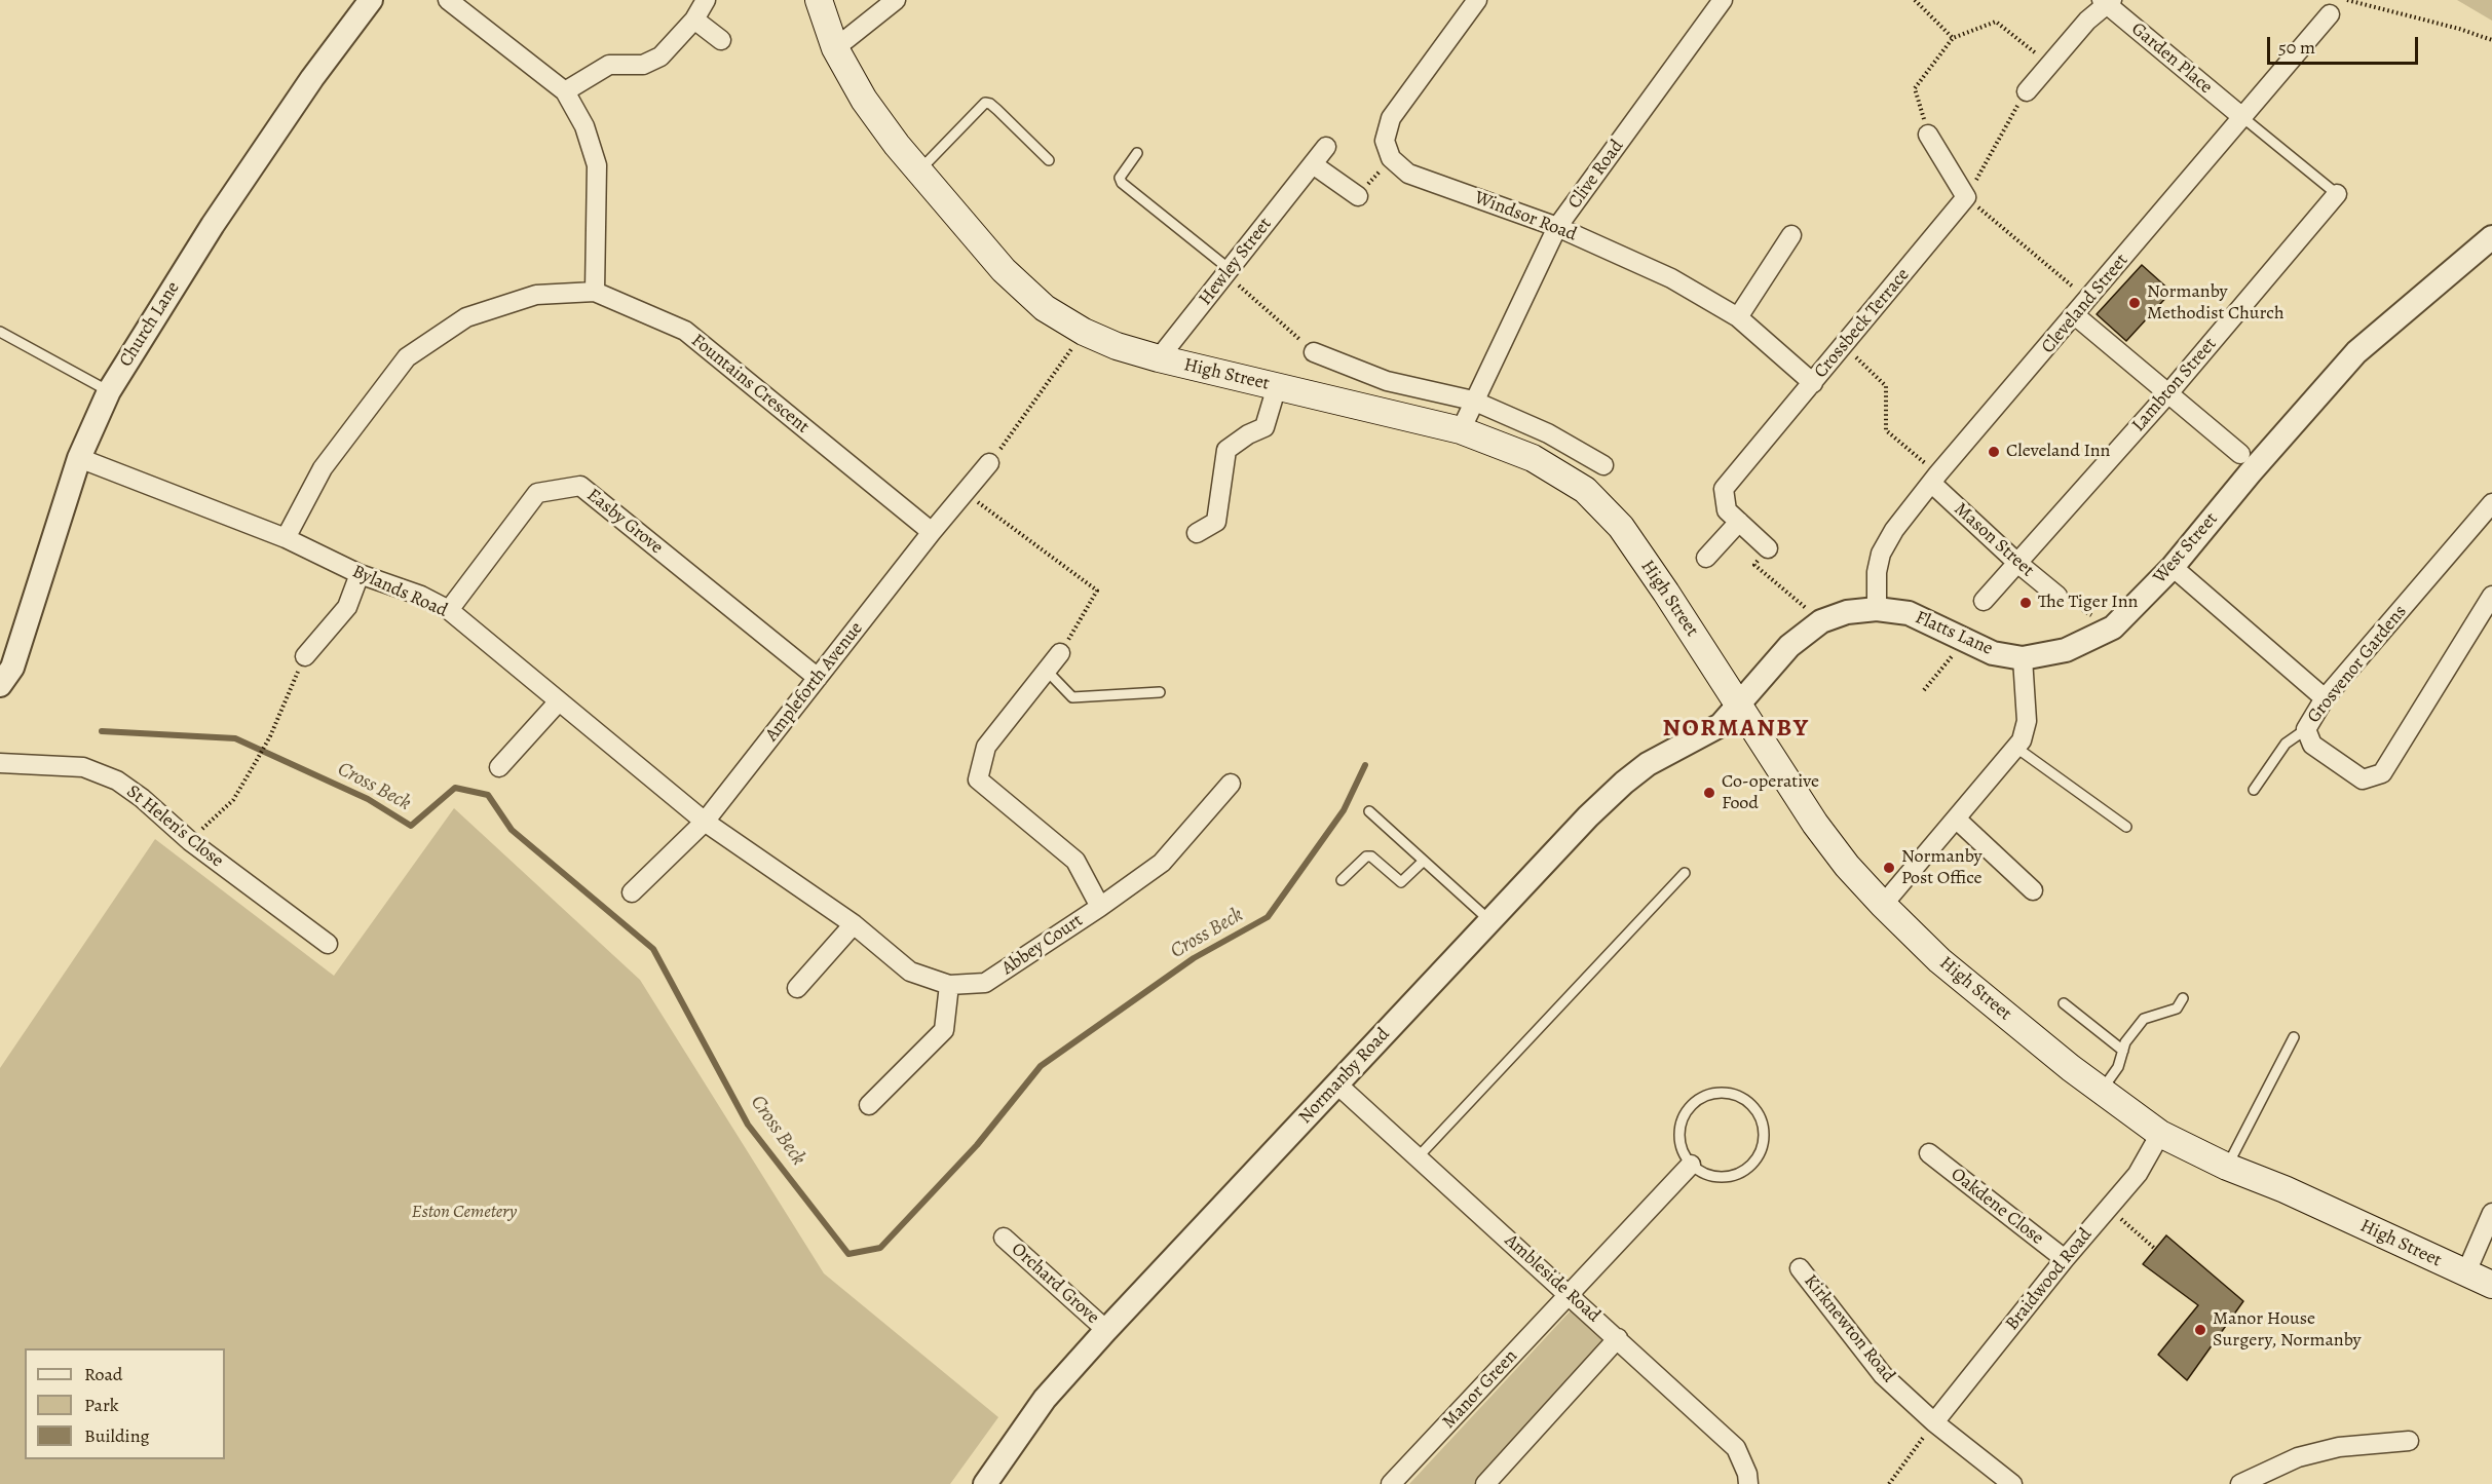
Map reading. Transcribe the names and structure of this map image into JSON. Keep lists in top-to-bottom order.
{
  "streets": {
    "main road": ["High Street"],
    "street": [
      "Garden Place",
      "Clive Road",
      "Windsor Road",
      "Hewley Street",
      "Cleveland Street",
      "Crossbeck Terrace",
      "Church Lane",
      "Fountains Crescent",
      "Lambton Street",
      "Easby Grove",
      "Mason Street",
      "West Street",
      "Bylands Road",
      "Flatts Lane",
      "Grosvenor Gardens",
      "Ampleforth Avenue",
      "St Helen's Close",
      "Abbey Court",
      "Normanby Road",
      "Oakdene Close",
      "Ambleside Road",
      "Braidwood Road",
      "Orchard Grove",
      "Kirknewton Road",
      "Manor Green"
    ]
  },
  "crossings": [
    ["Garden Place", "Cleveland Street"],
    ["Clive Road", "Windsor Road"],
    ["Clive Road", "High Street"],
    ["Windsor Road", "Crossbeck Terrace"],
    ["Hewley Street", "High Street"],
    ["Cleveland Street", "Mason Street"],
    ["Cleveland Street", "Flatts Lane"],
    ["Church Lane", "Bylands Road"],
    ["High Street", "Flatts Lane"],
    ["High Street", "Normanby Road"],
    ["High Street", "Braidwood Road"],
    ["Fountains Crescent", "Bylands Road"],
    ["Fountains Crescent", "Ampleforth Avenue"],
    ["Lambton Street", "Mason Street"],
    ["Easby Grove", "Bylands Road"],
    ["Easby Grove", "Ampleforth Avenue"],
    ["West Street", "Flatts Lane"],
    ["Bylands Road", "Ampleforth Avenue"],
    ["Bylands Road", "Abbey Court"],
    ["Flatts Lane", "Normanby Road"],
    ["Ampleforth Avenue", "Abbey Court"],
    ["Normanby Road", "Ambleside Road"],
    ["Normanby Road", "Orchard Grove"],
    ["Oakdene Close", "Braidwood Road"],
    ["Ambleside Road", "Manor Green"],
    ["Braidwood Road", "Kirknewton Road"]
  ],
  "districts": ["NORMANBY"],
  "water": ["Cross Beck"],
  "parks": ["Eston Cemetery"],
  "places": [
    "Normanby Methodist Church",
    "Cleveland Inn",
    "The Tiger Inn",
    "Co-operative Food",
    "Normanby Post Office",
    "Manor House Surgery, Normanby"
  ],
  "legend": ["Road", "Park", "Building"],
  "scale_bar": "50 m"
}
